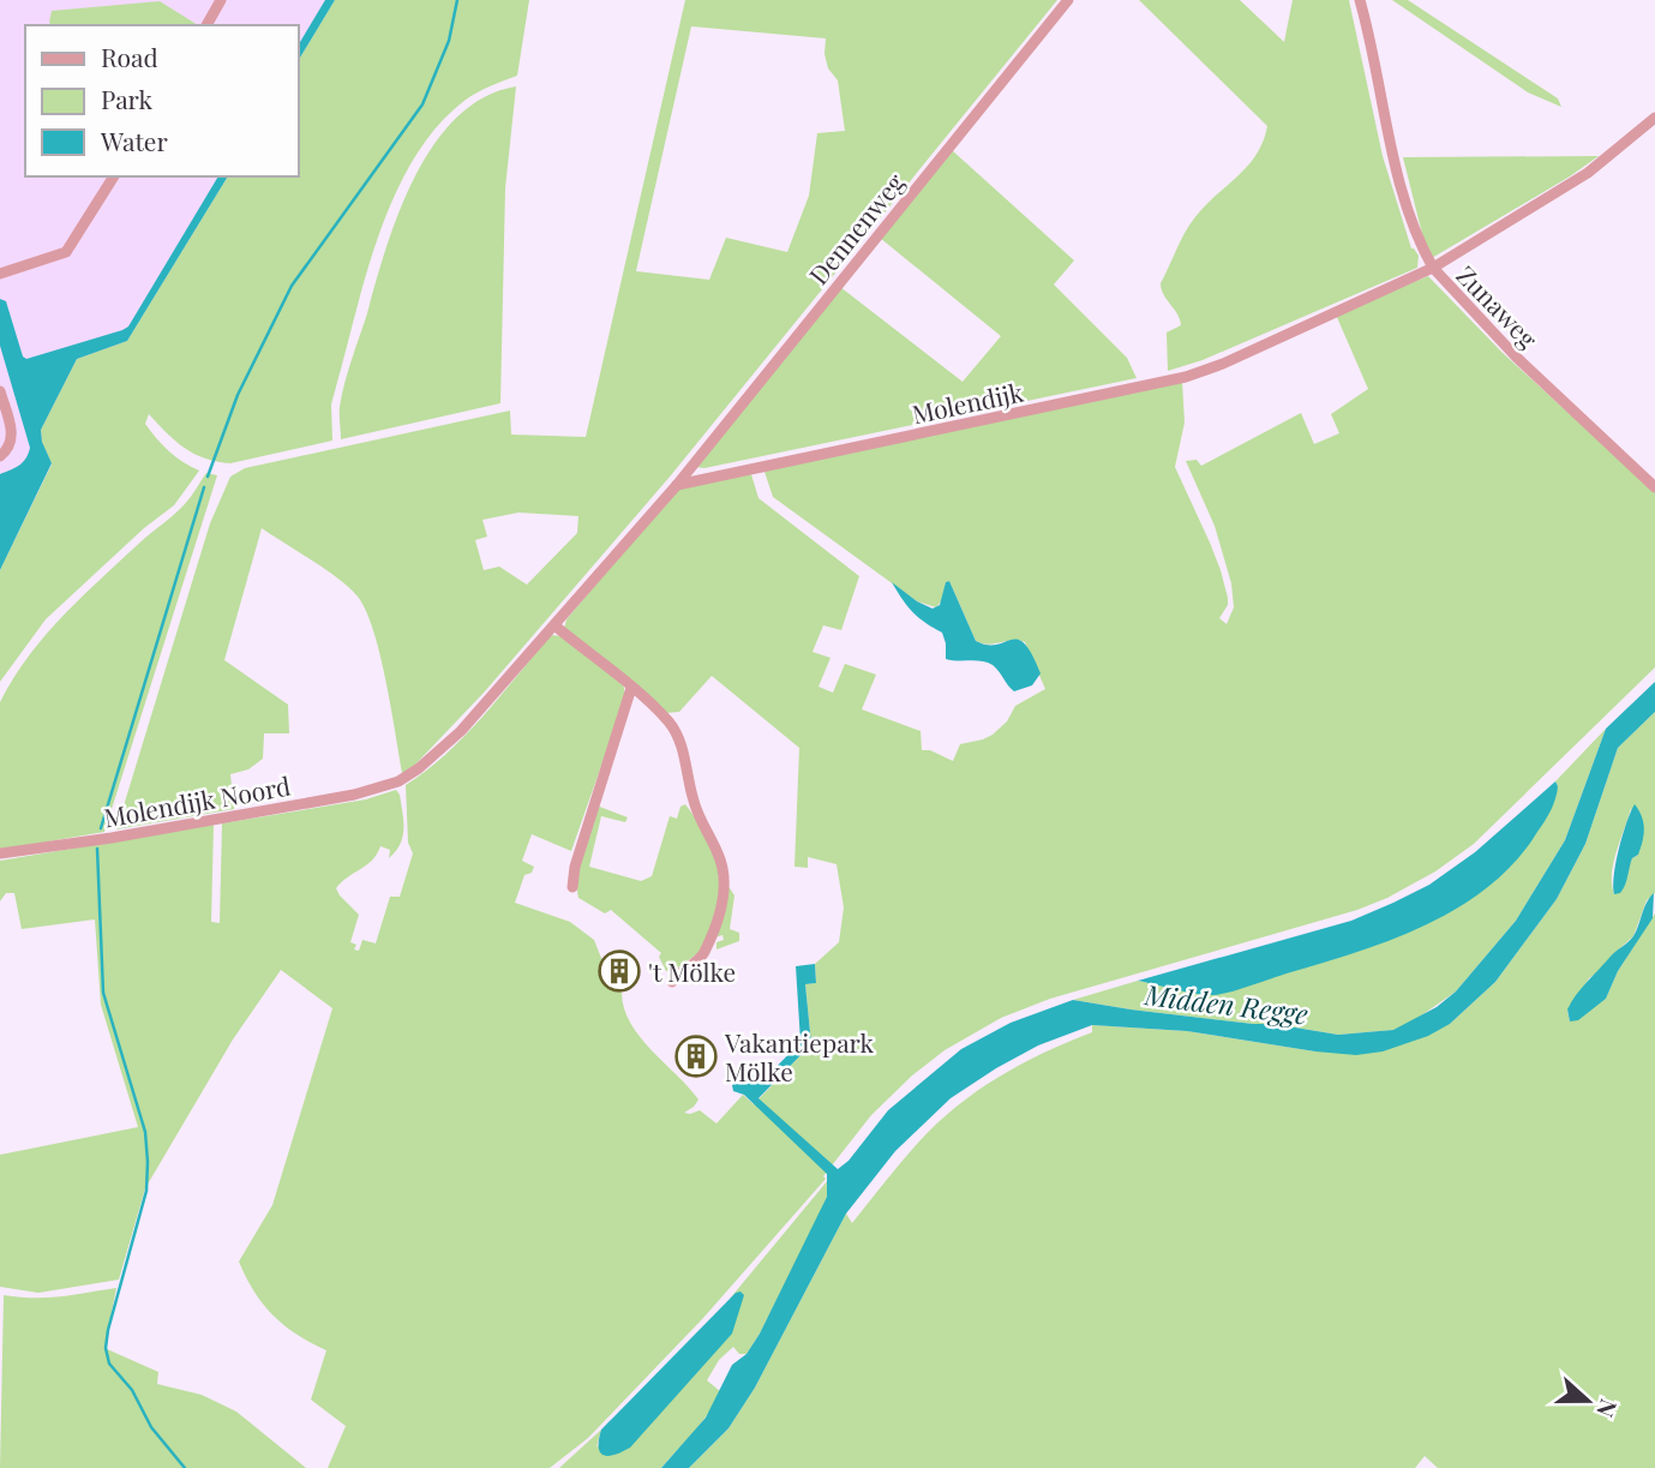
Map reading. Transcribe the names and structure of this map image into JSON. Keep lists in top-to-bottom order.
{
  "streets": {
    "street": [
      "Dennenweg",
      "Zunaweg",
      "Molendijk",
      "Molendijk Noord"
    ]
  },
  "crossings": [
    ["Dennenweg", "Molendijk"],
    ["Zunaweg", "Molendijk"]
  ],
  "water": ["Midden Regge"],
  "places": {
    "building": ["'t Mölke", "Vakantiepark Mölke"]
  },
  "legend": ["Road", "Park", "Water"],
  "north": "right"
}
